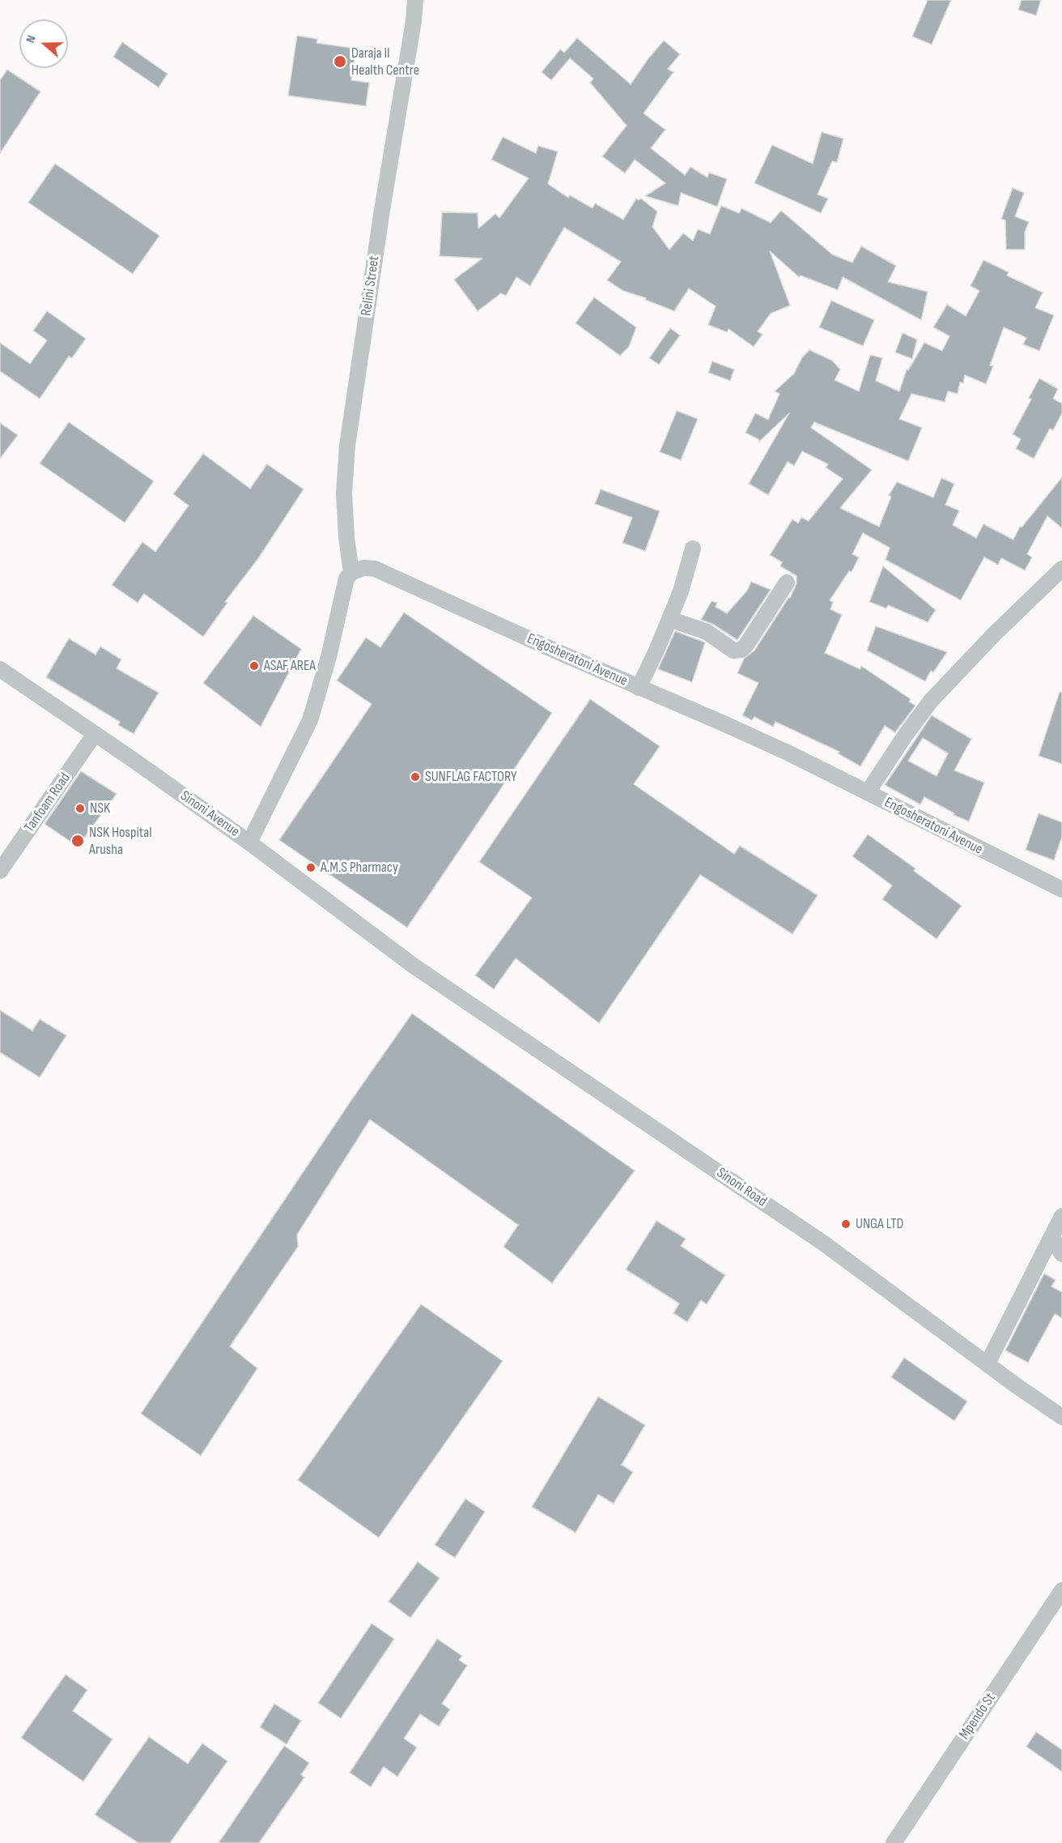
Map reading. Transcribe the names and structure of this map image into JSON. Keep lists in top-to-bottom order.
{
  "streets": {
    "street": [
      "Relini Street",
      "Engosheratoni Avenue",
      "Tanfoam Road",
      "Sinoni Avenue",
      "Sinoni Road",
      "Mpendo St"
    ]
  },
  "crossings": [
    ["Relini Street", "Engosheratoni Avenue"],
    ["Tanfoam Road", "Sinoni Avenue"],
    ["Sinoni Avenue", "Sinoni Road"]
  ],
  "places": [
    "Daraja II Health Centre",
    "ASAF AREA",
    "SUNFLAG FACTORY",
    "NSK",
    "NSK Hospital Arusha",
    "A.M.S Pharmacy",
    "UNGA LTD"
  ],
  "north": "left"
}
